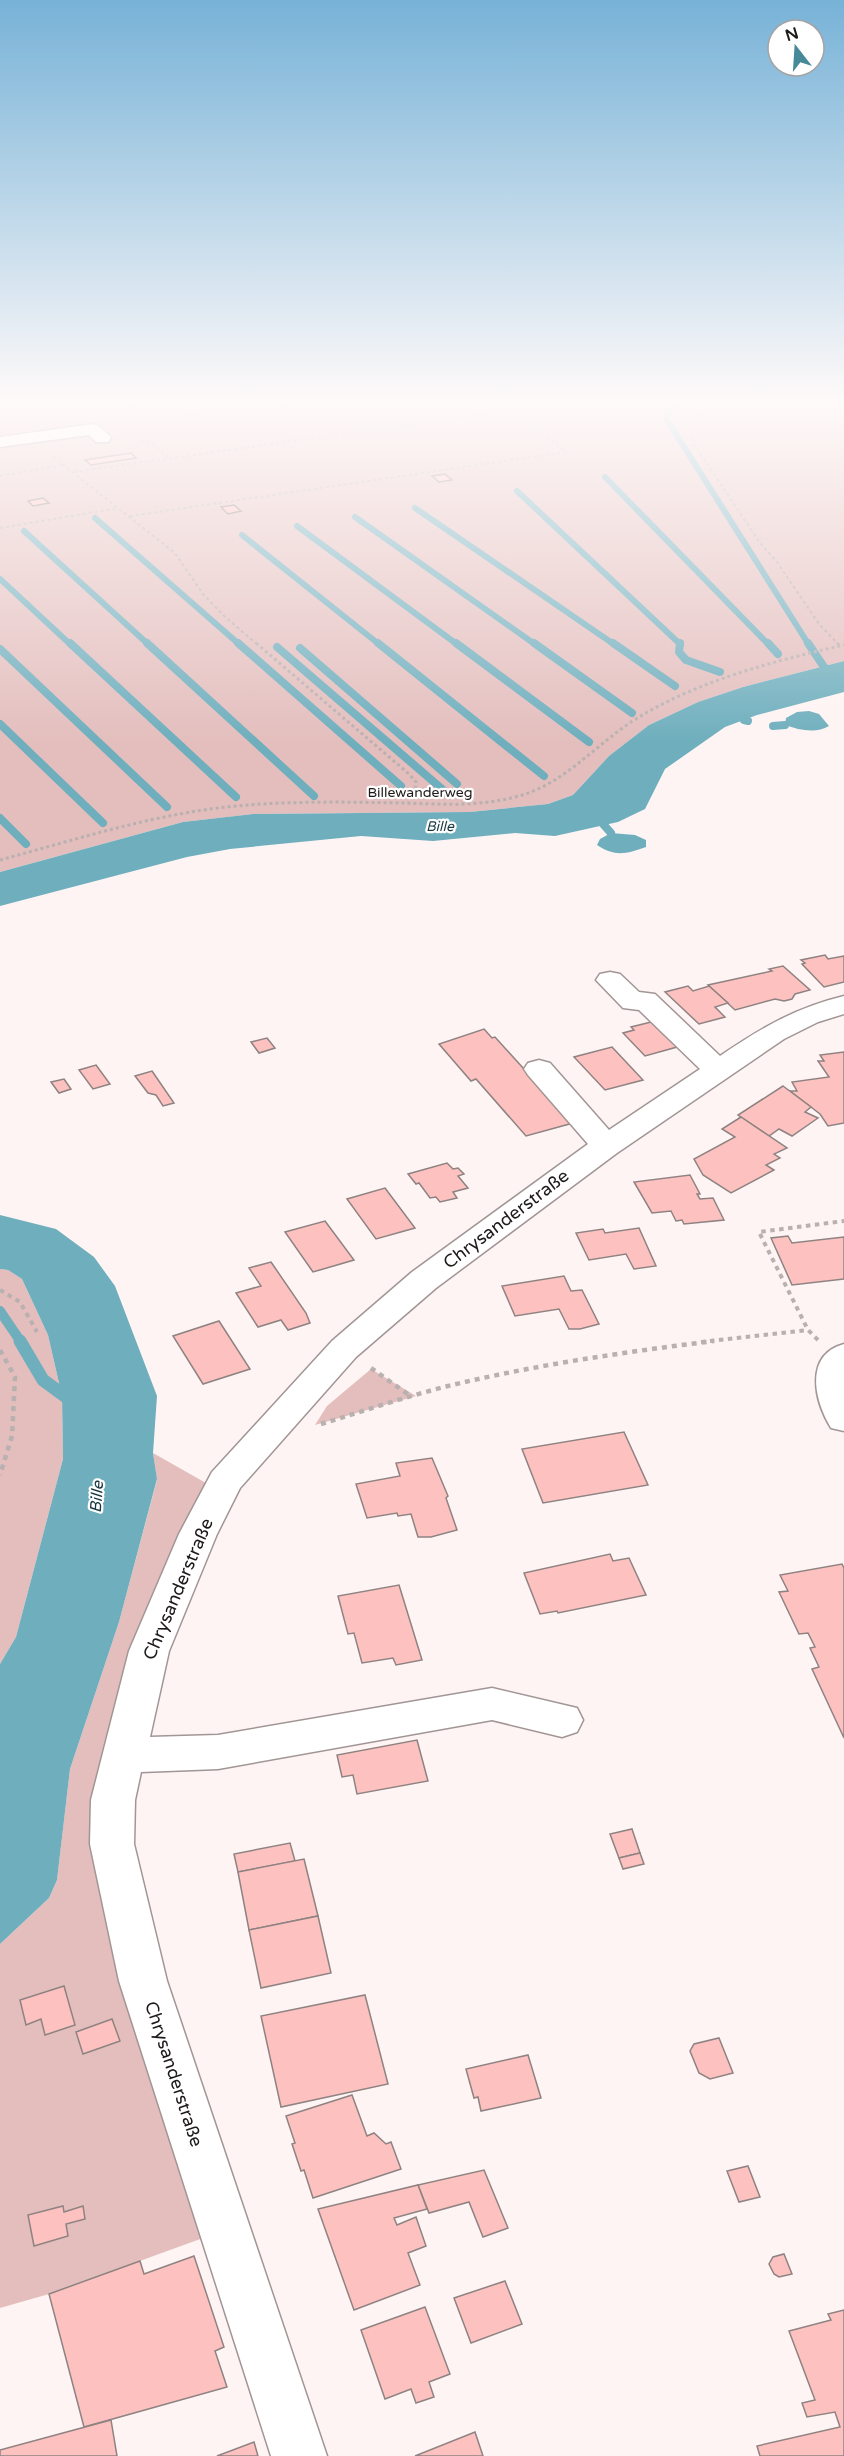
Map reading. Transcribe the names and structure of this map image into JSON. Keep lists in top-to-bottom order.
{
  "streets": {
    "street": ["Chrysanderstraße"],
    "path": ["Billewanderweg"]
  },
  "water": ["Bille"],
  "north": "top"
}
